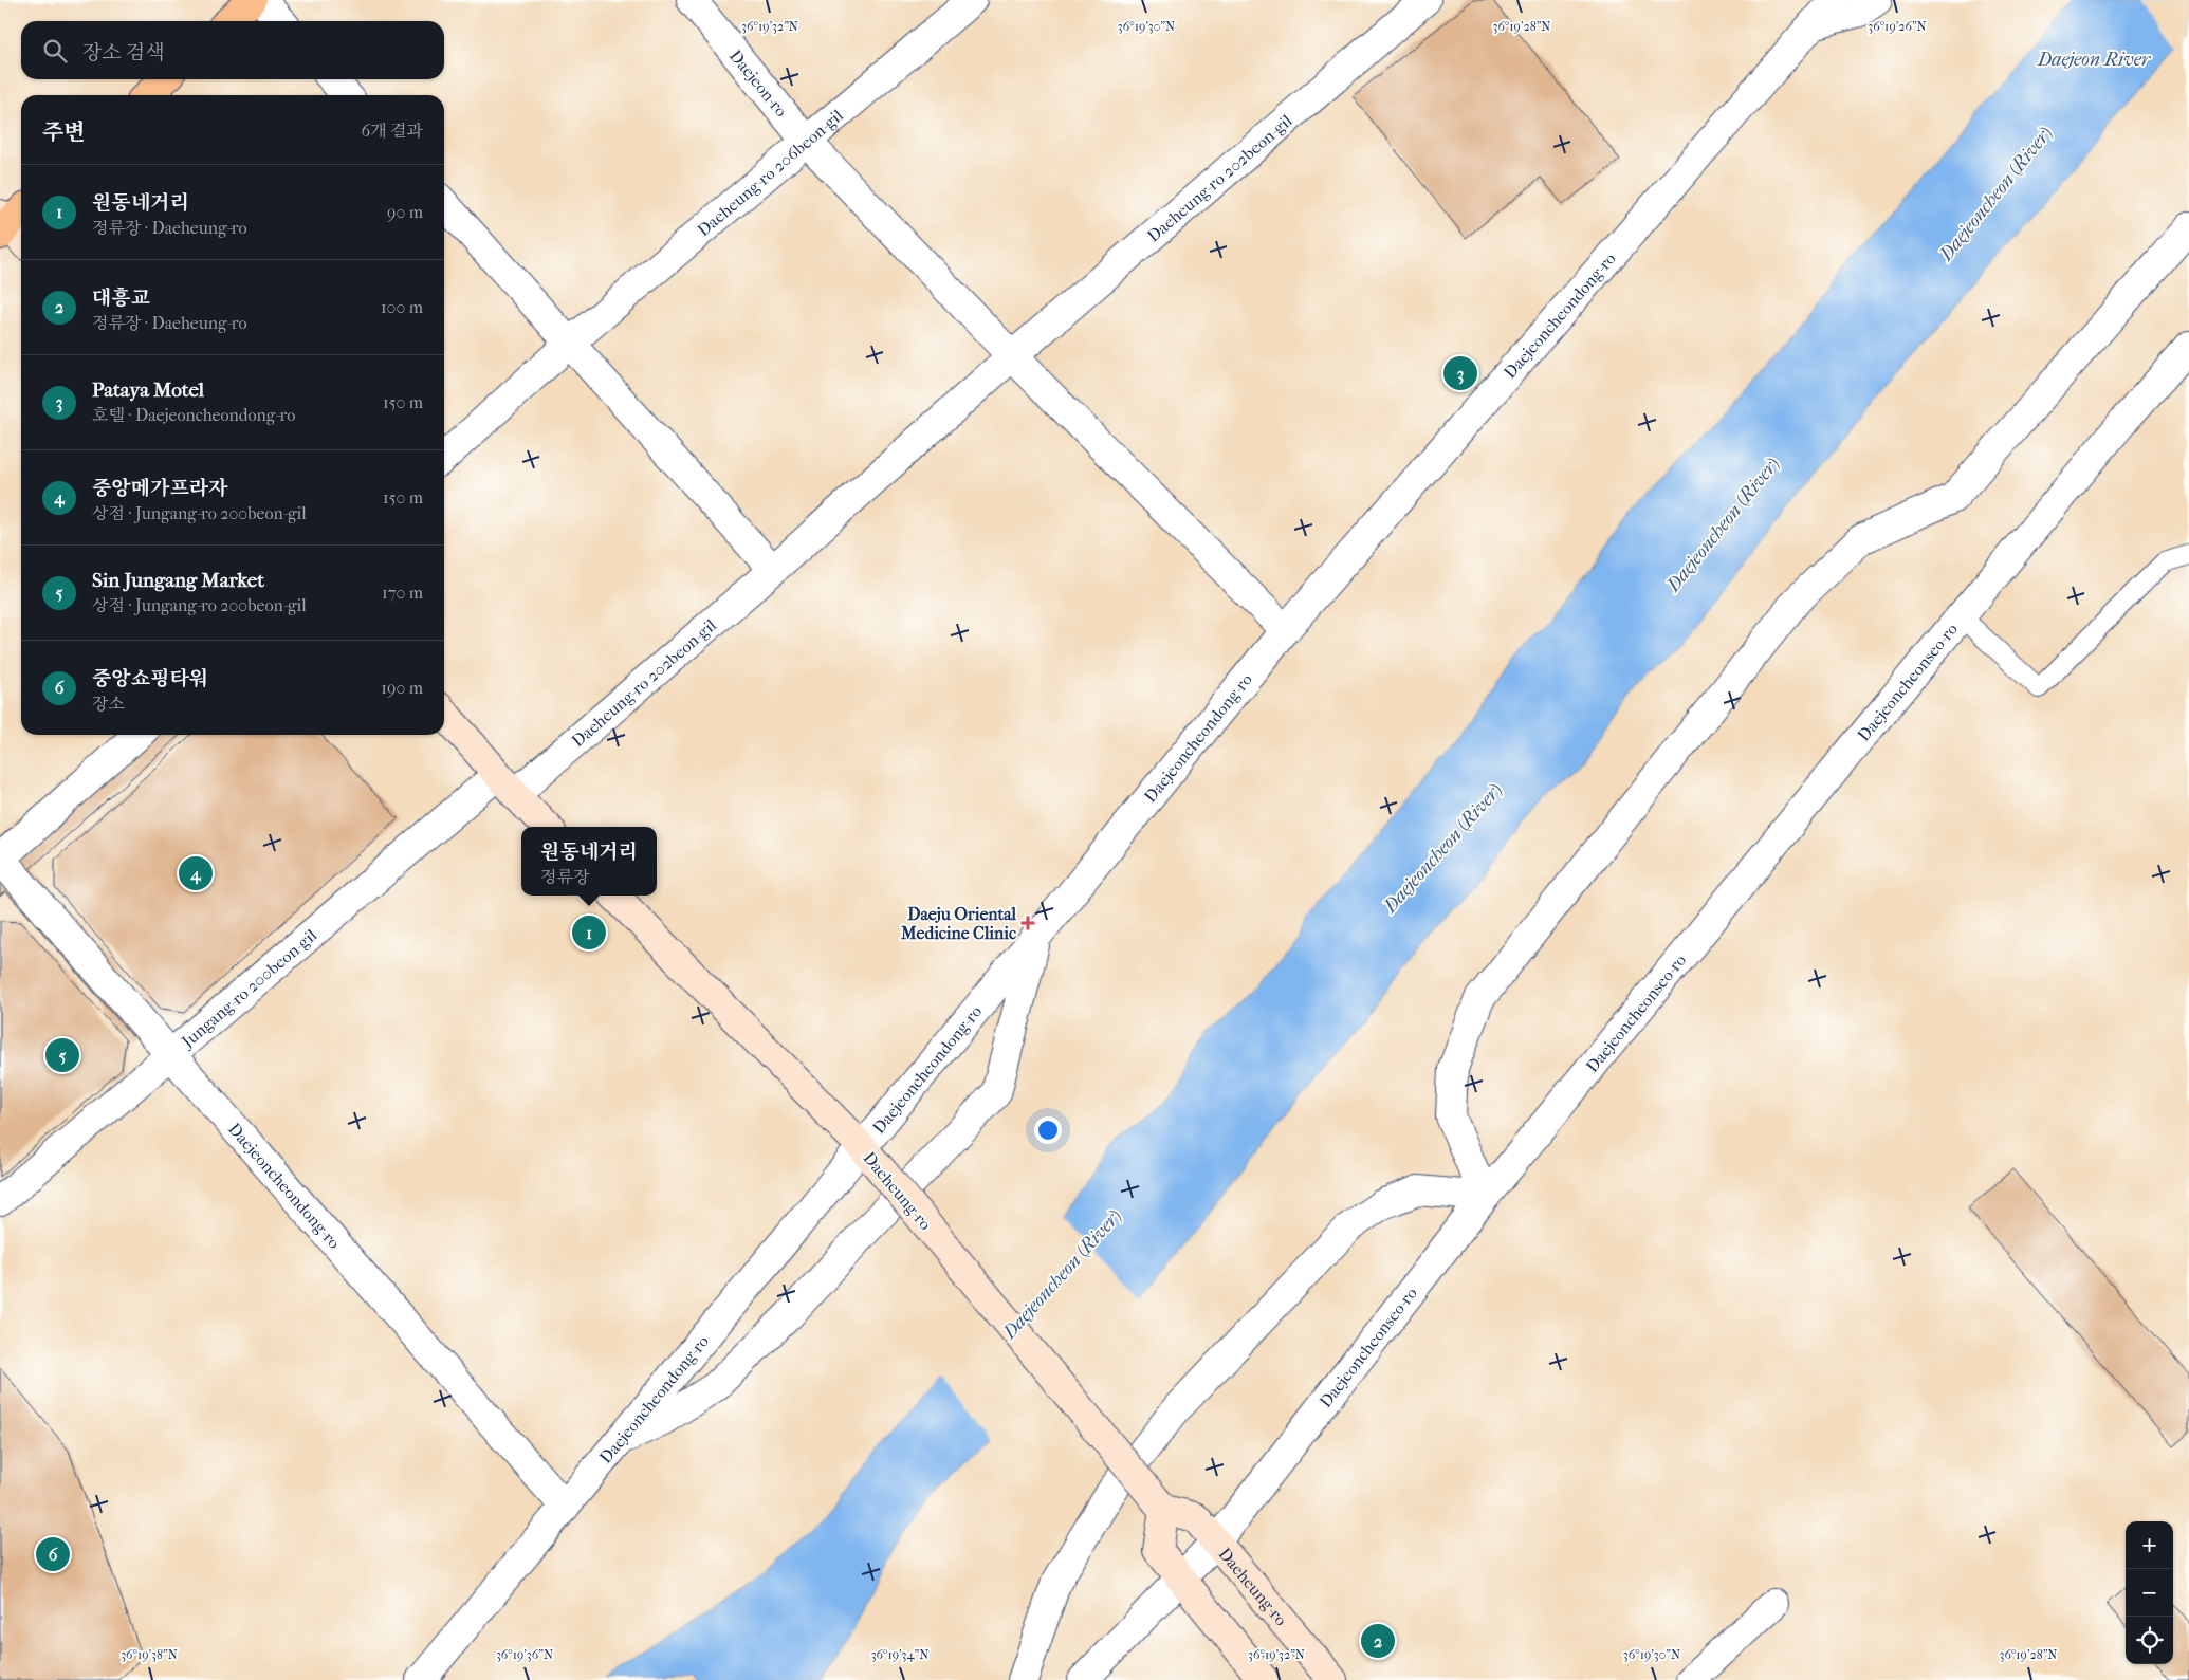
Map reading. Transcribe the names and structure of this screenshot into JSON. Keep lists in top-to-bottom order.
{
  "streets": {
    "main road": ["Daeheung-ro"],
    "street": [
      "Daejeon-ro",
      "Daeheung-ro 206beon-gil",
      "Daeheung-ro 202beon-gil",
      "Daejeoncheondong-ro",
      "Daejeoncheonseo-ro",
      "Jungang-ro 200beon-gil"
    ]
  },
  "crossings": [
    ["Daejeon-ro", "Daeheung-ro 206beon-gil"],
    ["Daeheung-ro 202beon-gil", "Jungang-ro 200beon-gil"],
    ["Daejeoncheondong-ro", "Jungang-ro 200beon-gil"],
    ["Daejeoncheondong-ro", "Daeheung-ro"],
    ["Daejeoncheonseo-ro", "Daeheung-ro"]
  ],
  "water": ["Daejeon River", "Daejeoncheon (River)"],
  "places": {
    "health": ["Daeju Oriental Medicine Clinic"]
  },
  "page": {
    "search": "장소 검색",
    "heading": ["주변", "6개 결과"],
    "list": [
      {
        "mark": "1",
        "name": "원동네거리",
        "note": "정류장 · Daeheung-ro",
        "value": "90 m"
      },
      {
        "mark": "2",
        "name": "대흥교",
        "note": "정류장 · Daeheung-ro",
        "value": "100 m"
      },
      {
        "mark": "3",
        "name": "Pataya Motel",
        "note": "호텔 · Daejeoncheondong-ro",
        "value": "150 m"
      },
      {
        "mark": "4",
        "name": "중앙메가프라자",
        "note": "상점 · Jungang-ro 200beon-gil",
        "value": "150 m"
      },
      {
        "mark": "5",
        "name": "Sin Jungang Market",
        "note": "상점 · Jungang-ro 200beon-gil",
        "value": "170 m"
      },
      {
        "mark": "6",
        "name": "중앙쇼핑타워",
        "note": "장소",
        "value": "190 m"
      }
    ],
    "pins": [
      "3",
      "4",
      "1",
      "5",
      "6",
      "2"
    ],
    "popup": ["원동네거리", "정류장"],
    "map_buttons": ["+", "−"]
  },
  "coordinates": [
    "36°19'32\"N",
    "36°19'30\"N",
    "36°19'28\"N",
    "36°19'26\"N",
    "36°19'38\"N",
    "36°19'36\"N",
    "36°19'34\"N"
  ]
}
